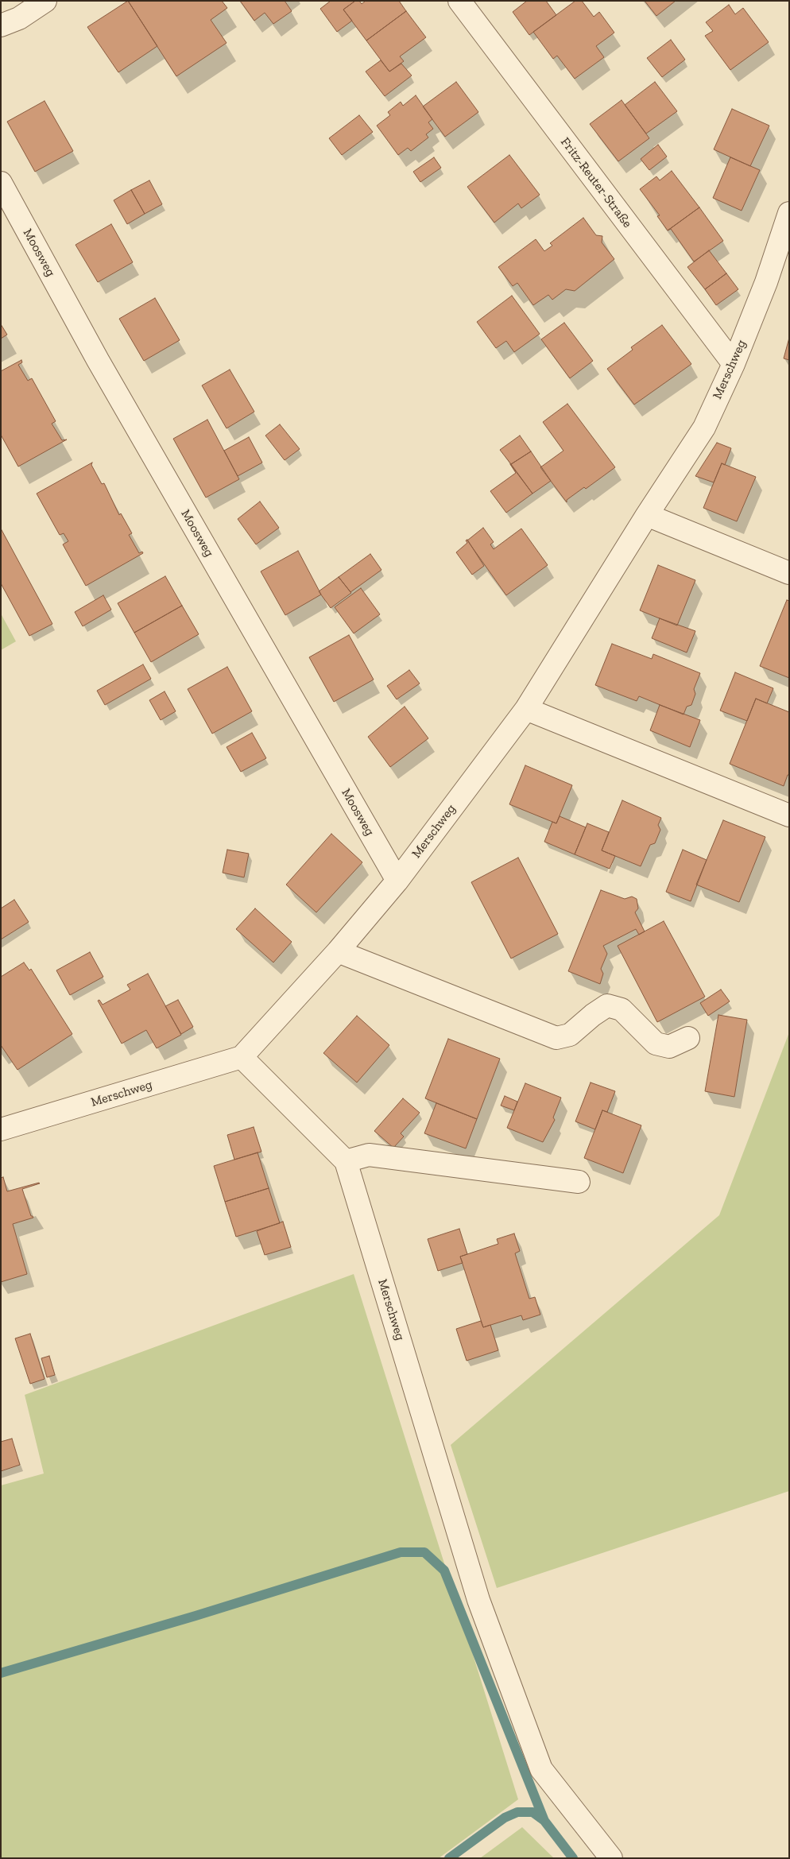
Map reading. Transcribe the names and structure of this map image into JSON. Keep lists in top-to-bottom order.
{
  "streets": {
    "street": ["Fritz-Reuter-Straße", "Moosweg", "Merschweg"]
  },
  "crossings": [
    ["Fritz-Reuter-Straße", "Merschweg"],
    ["Moosweg", "Merschweg"]
  ]
}
